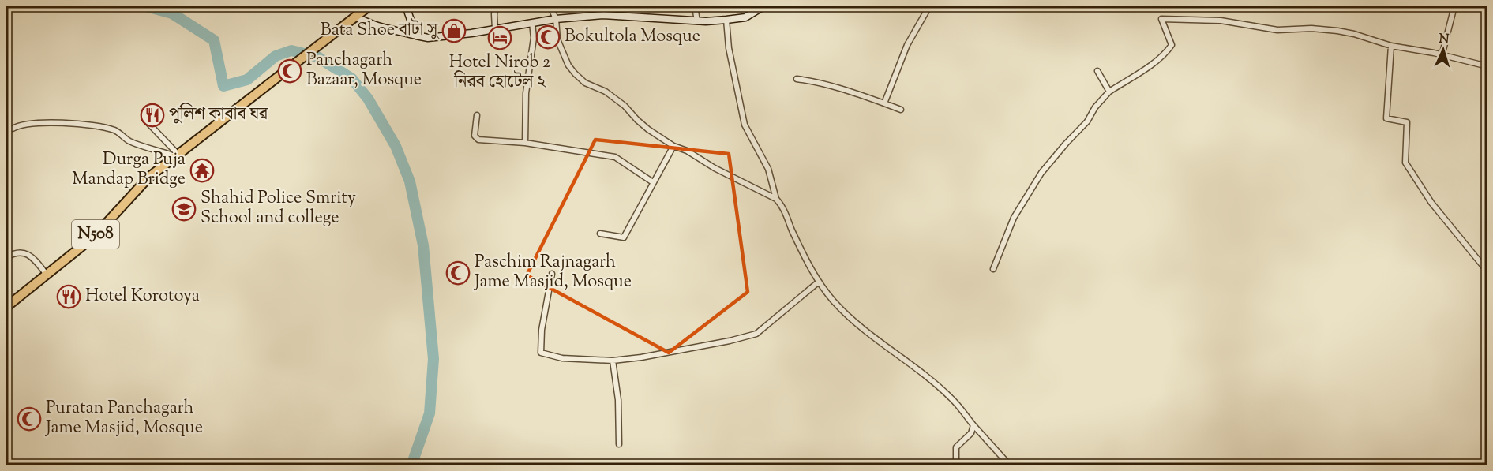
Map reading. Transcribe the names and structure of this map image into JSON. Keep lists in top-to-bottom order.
{
  "streets": {
    "highway": ["N508"]
  },
  "places": {
    "shop": ["Bata Shoe বাটা সু"],
    "mosque": [
      "Bokultola Mosque",
      "Panchagarh Bazaar, Mosque",
      "Paschim Rajnagarh Jame Masjid, Mosque",
      "Puratan Panchagarh Jame Masjid, Mosque"
    ],
    "hotel": ["Hotel Nirob 2 নিরব হোটেল ২"],
    "restaurant": ["পুলিশ কাবাব ঘর", "Hotel Korotoya"],
    "temple": ["Durga Puja Mandap Bridge"],
    "school or university": ["Shahid Police Smrity School and college"]
  },
  "north": "top"
}
